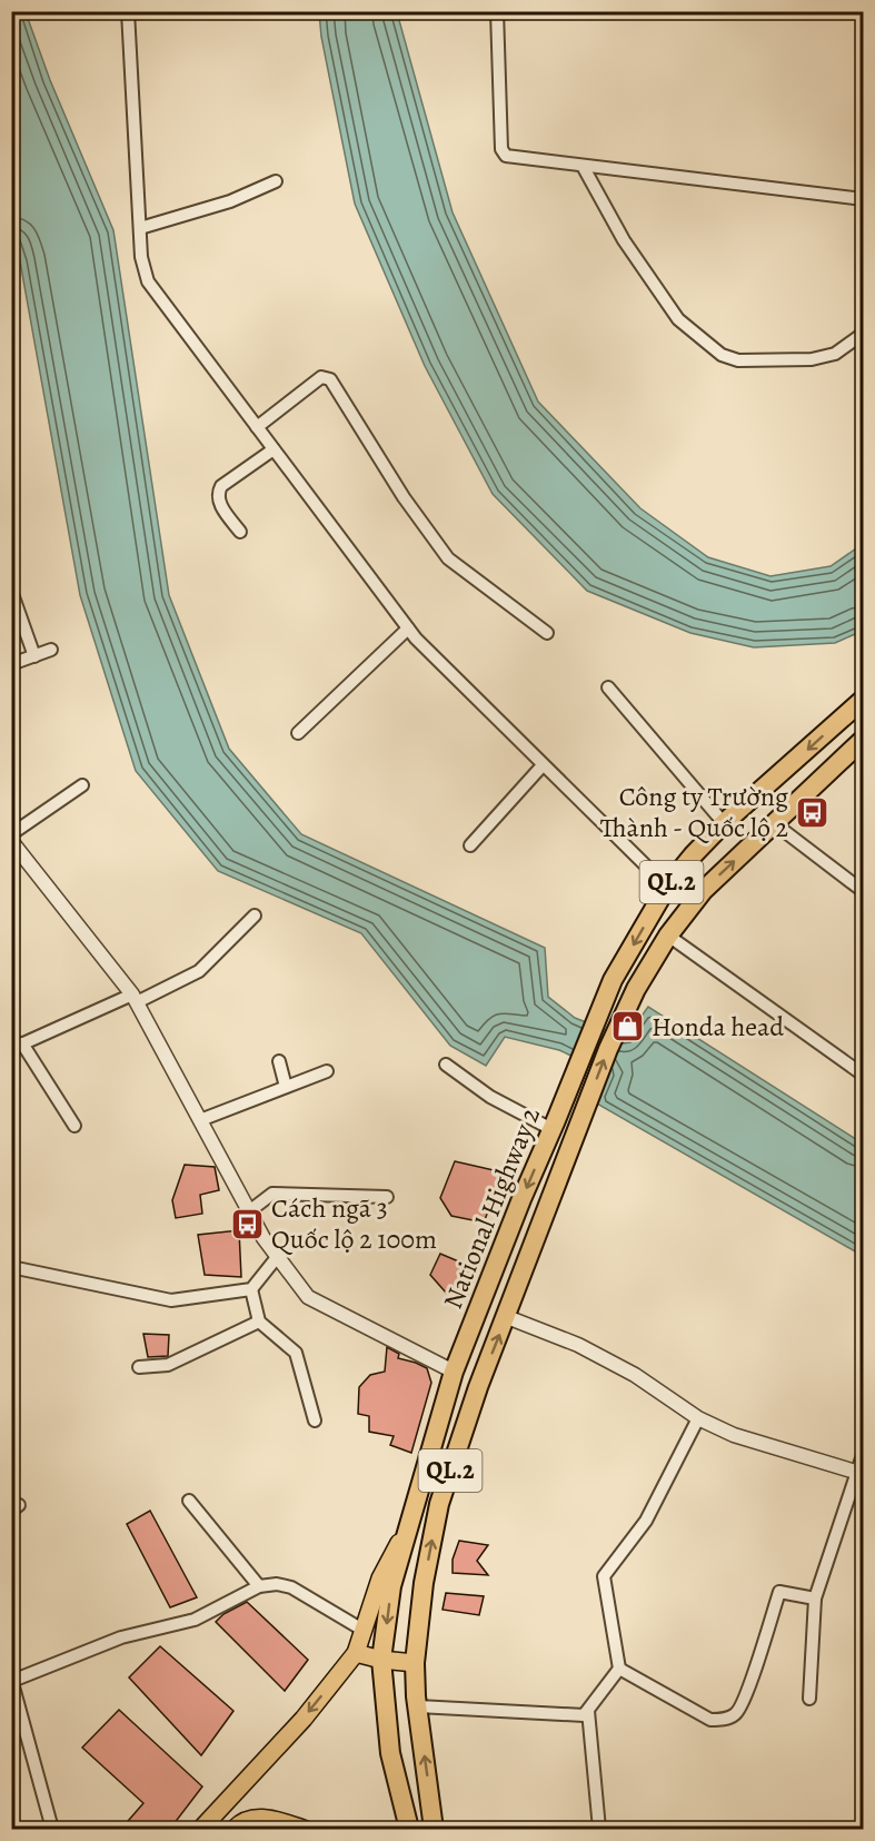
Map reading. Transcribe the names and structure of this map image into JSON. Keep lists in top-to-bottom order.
{
  "streets": {
    "highway": ["QL.2", "National Highway 2"]
  },
  "places": {
    "bus stop": ["Công ty Trường Thành - Quốc lộ 2", "Cách ngã 3 Quốc lộ 2 100m"],
    "shop": ["Honda head"]
  }
}
